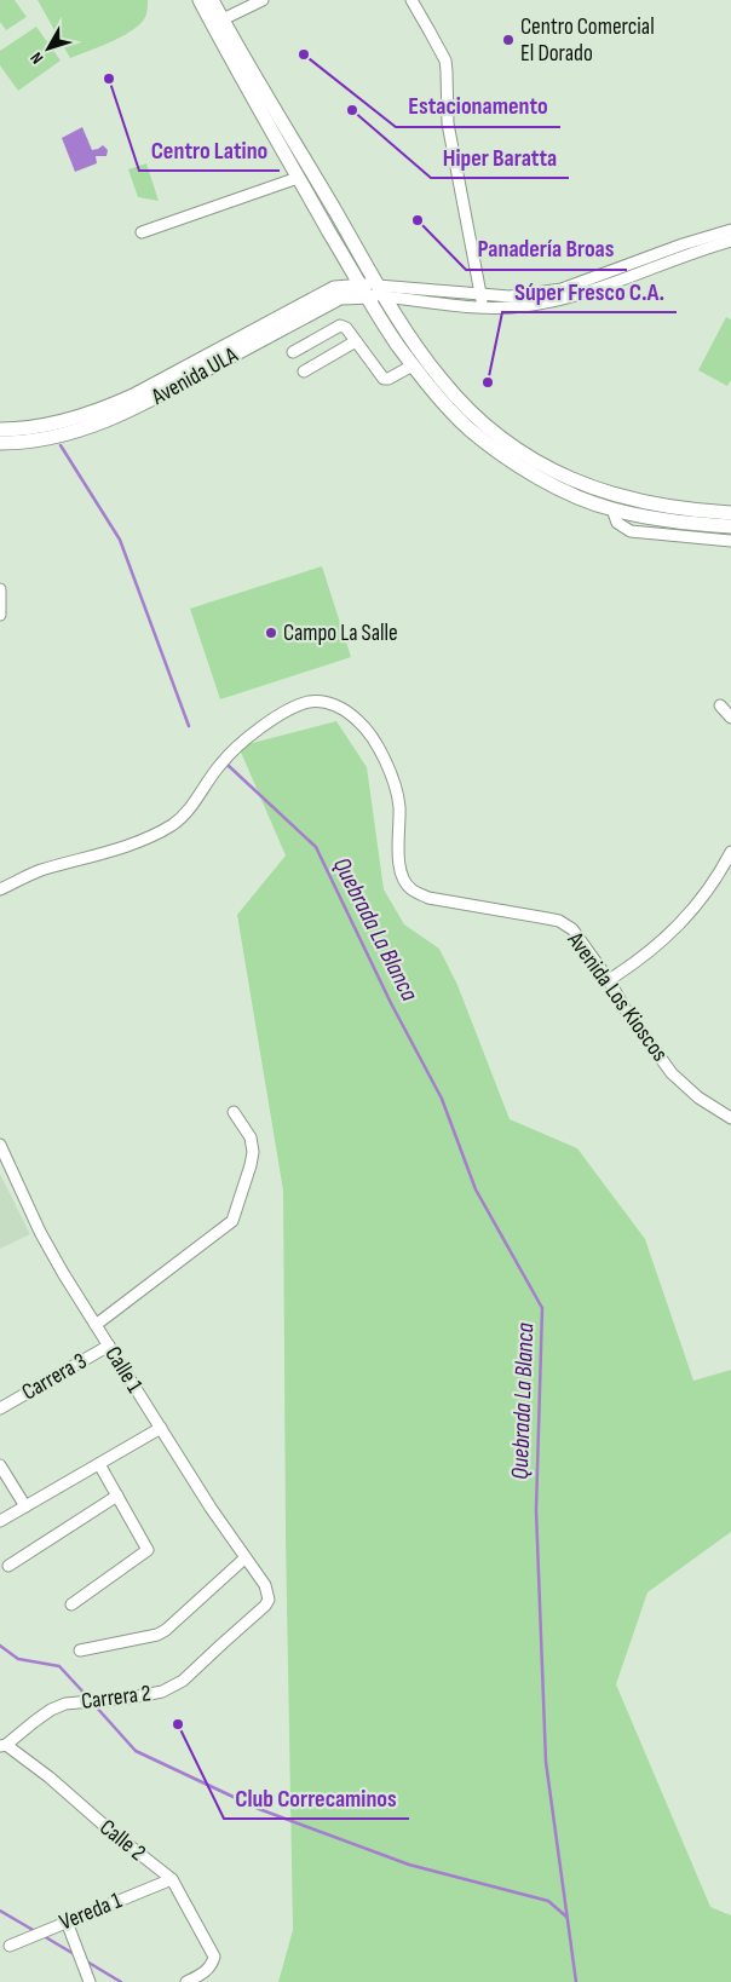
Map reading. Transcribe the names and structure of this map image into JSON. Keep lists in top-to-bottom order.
{
  "streets": {
    "street": [
      "Avenida ULA",
      "Avenida Los Kioscos",
      "Calle 1",
      "Carrera 3",
      "Carrera 2",
      "Calle 2",
      "Vereda 1"
    ]
  },
  "crossings": [
    ["Calle 1", "Carrera 3"],
    ["Calle 1", "Carrera 2"],
    ["Carrera 2", "Calle 2"],
    ["Calle 2", "Vereda 1"]
  ],
  "water": ["Quebrada La Blanca"],
  "places": [
    "Centro Comercial El Dorado",
    "Estacionamento",
    "Centro Latino",
    "Hiper Baratta",
    "Panadería Broas",
    "Súper Fresco C.A.",
    "Campo La Salle",
    "Club Correcaminos"
  ],
  "north": "bottom left"
}
